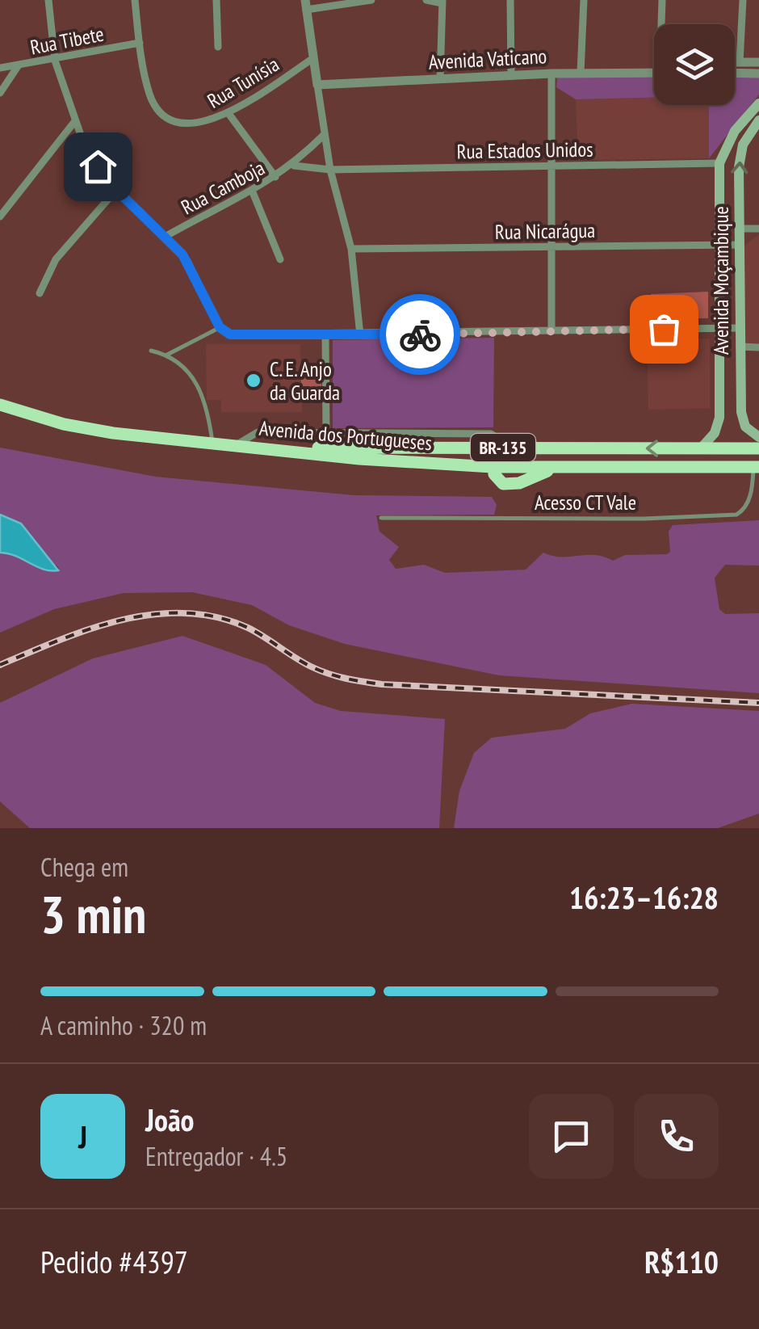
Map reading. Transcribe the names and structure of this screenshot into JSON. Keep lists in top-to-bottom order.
{
  "streets": {
    "highway": ["Avenida dos Portugueses", "BR-135"],
    "main road": ["Avenida Moçambique"],
    "street": [
      "Rua Tibete",
      "Avenida Vaticano",
      "Rua Tunísia",
      "Rua Estados Unidos",
      "Rua Camboja",
      "Rua Nicarágua"
    ],
    "lane": ["Acesso CT Vale"]
  },
  "crossings": [
    ["Rua Tibete", "Rua Tunísia"],
    ["Rua Estados Unidos", "Rua Camboja"],
    ["Rua Estados Unidos", "Avenida Moçambique"],
    ["Rua Nicarágua", "Avenida Moçambique"],
    ["Avenida Moçambique", "Avenida dos Portugueses"],
    ["Avenida dos Portugueses", "BR-135"],
    ["BR-135", "Acesso CT Vale"]
  ],
  "places": ["C. E. Anjo da Guarda"],
  "page": {
    "heading": ["3 min", "Chega em", "16:23–16:28"],
    "panel": [
      "João",
      "Entregador · 4.5",
      "Pedido #4397",
      "R$110"
    ],
    "bar": "A caminho · 320 m",
    "round": "J"
  }
}
